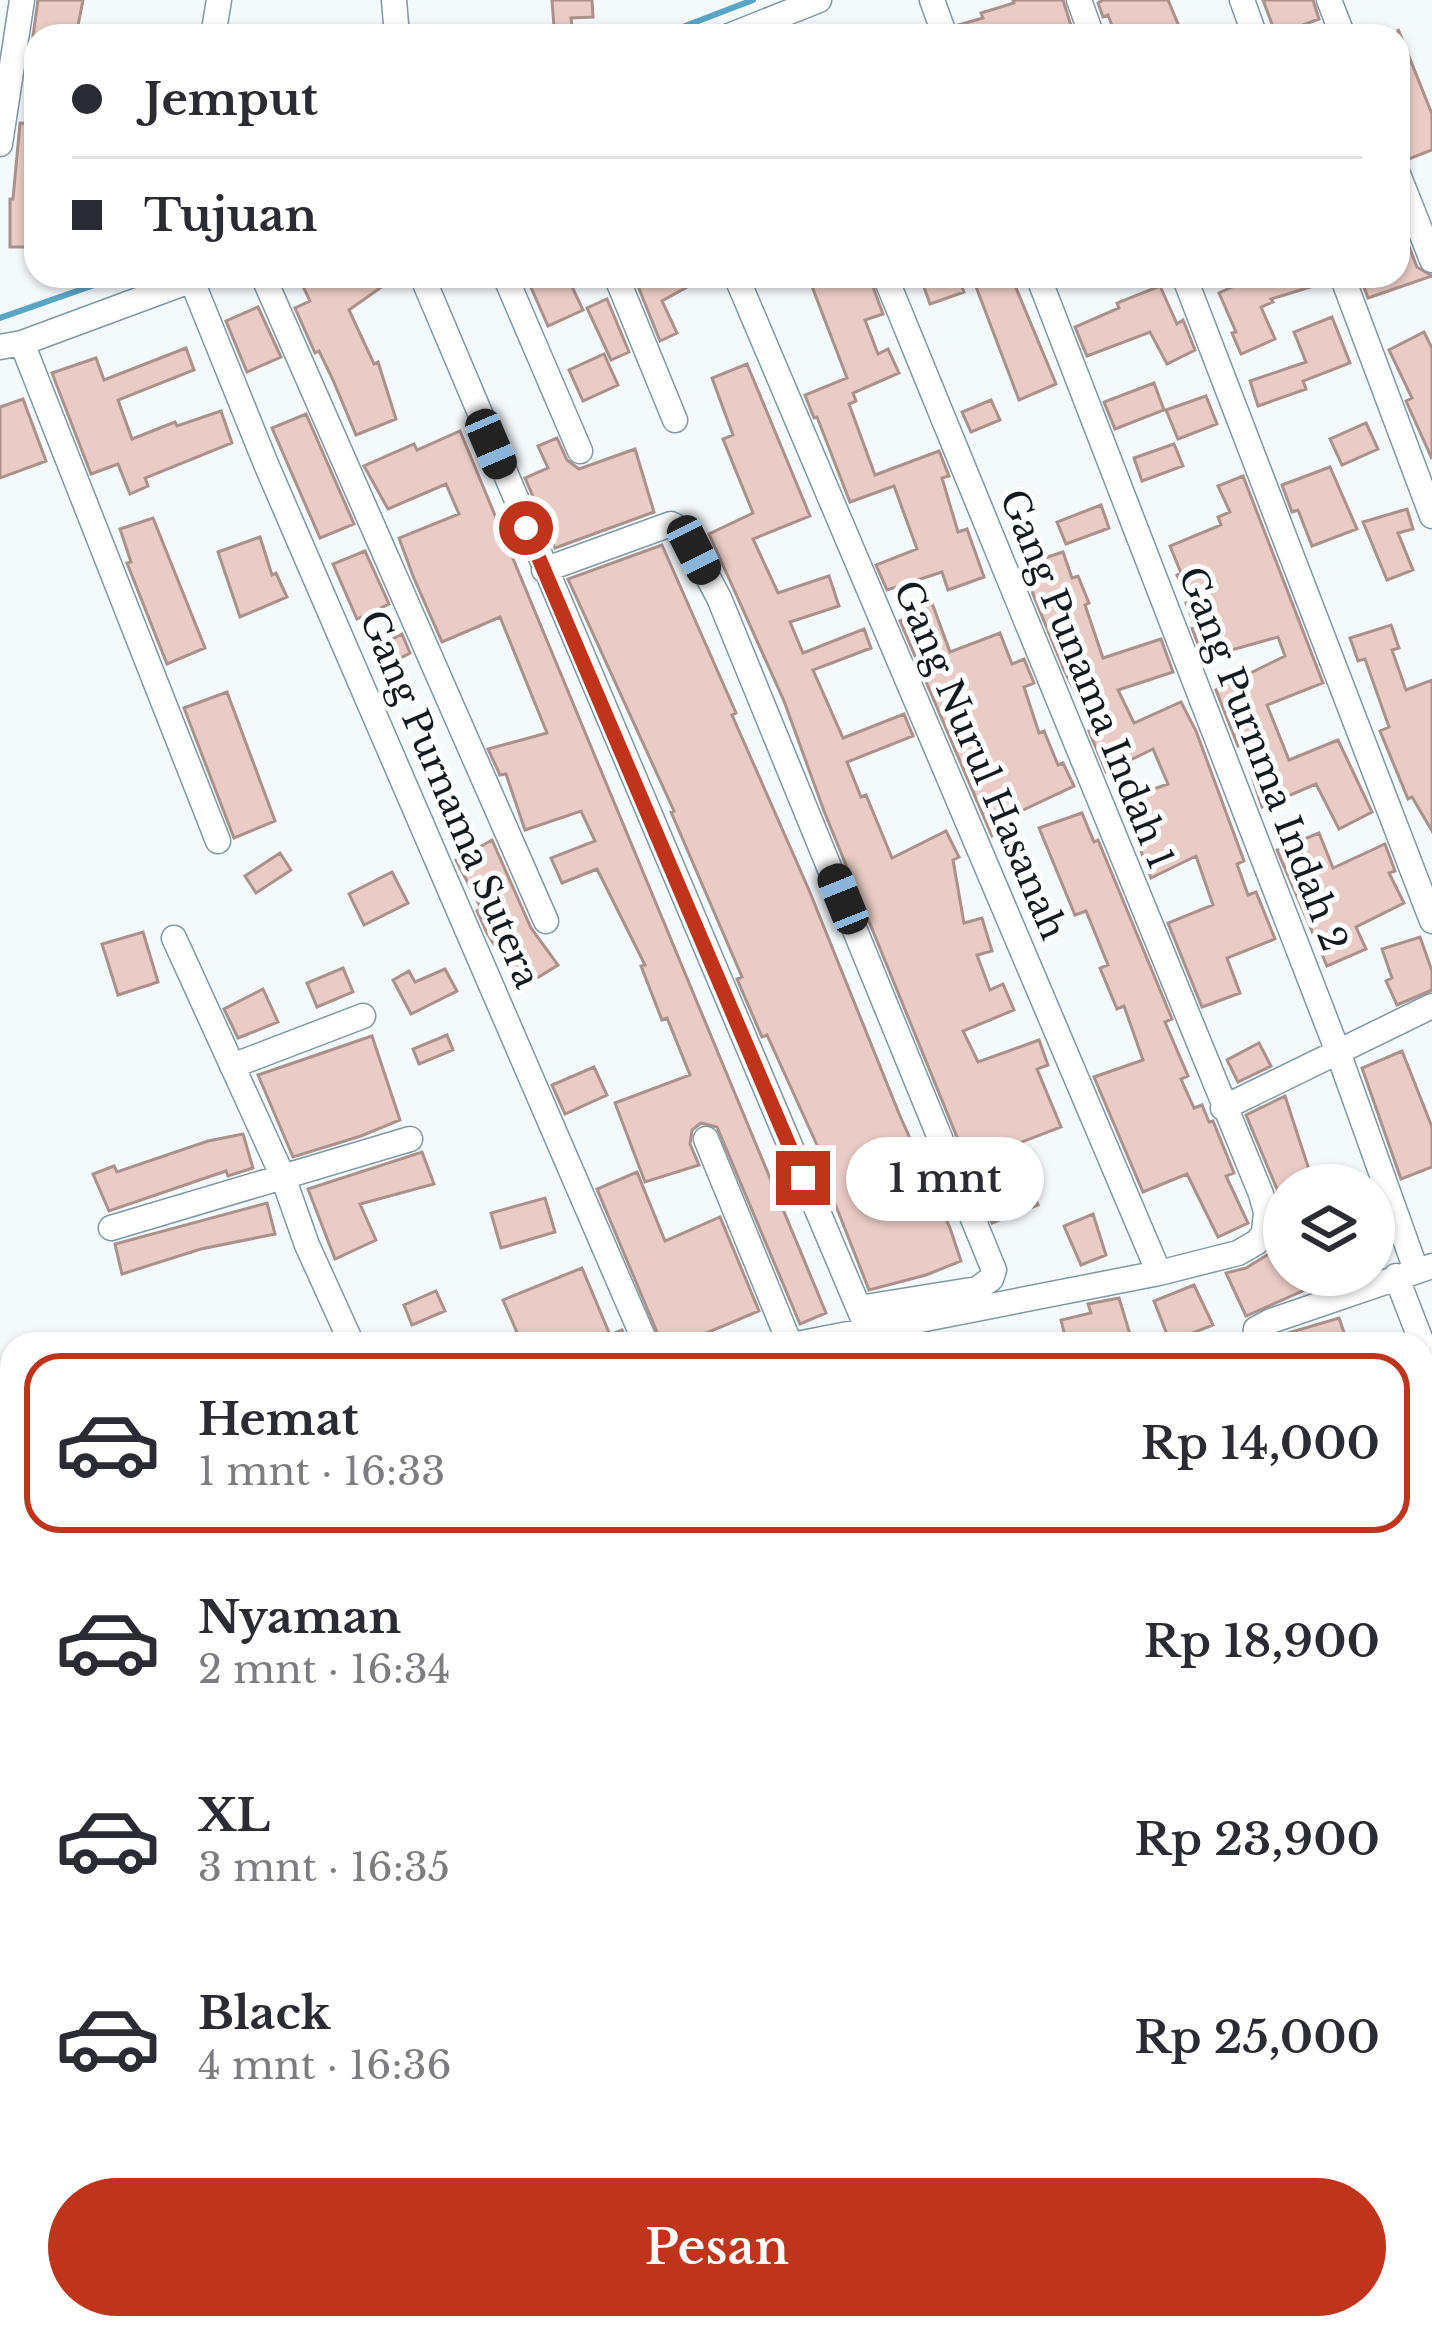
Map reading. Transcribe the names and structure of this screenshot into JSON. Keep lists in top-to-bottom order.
{
  "streets": {
    "street": [
      "Gang Punama Indah 1",
      "Gang Purnma Indah 2",
      "Gang Nurul Hasanah",
      "Gang Purnama Sutera"
    ]
  },
  "crossings": [
    ["Gang Punama Indah 1", "Gang Nurul Hasanah"]
  ],
  "page": {
    "banner": ["Jemput", "Tujuan"],
    "bubble": "1 mnt",
    "list": [
      {
        "name": "Hemat",
        "note": "1 mnt · 16:33",
        "value": "Rp 14,000"
      },
      {
        "name": "Nyaman",
        "note": "2 mnt · 16:34",
        "value": "Rp 18,900"
      },
      {
        "name": "XL",
        "note": "3 mnt · 16:35",
        "value": "Rp 23,900"
      },
      {
        "name": "Black",
        "note": "4 mnt · 16:36",
        "value": "Rp 25,000"
      }
    ],
    "buttons": "Pesan"
  }
}
